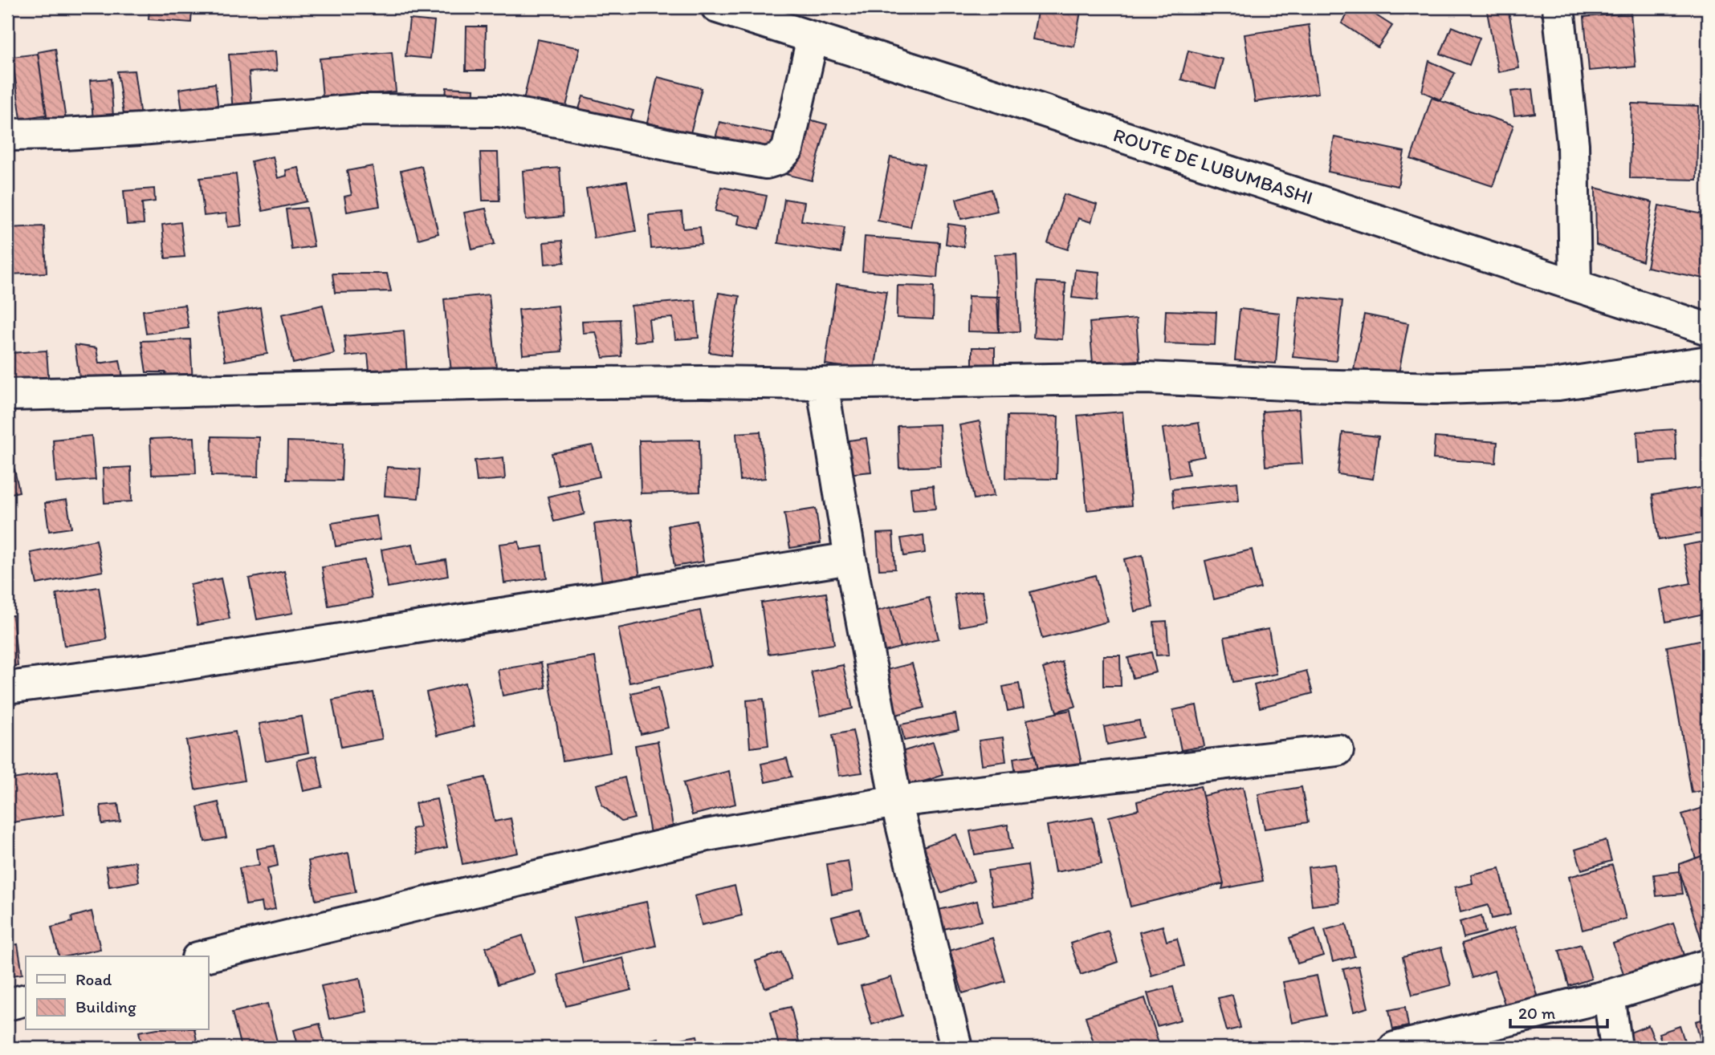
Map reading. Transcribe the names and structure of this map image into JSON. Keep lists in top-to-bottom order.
{
  "streets": {
    "main road": ["ROUTE DE LUBUMBASHI"]
  },
  "legend": ["Road", "Building"],
  "scale_bar": "20 m"
}
